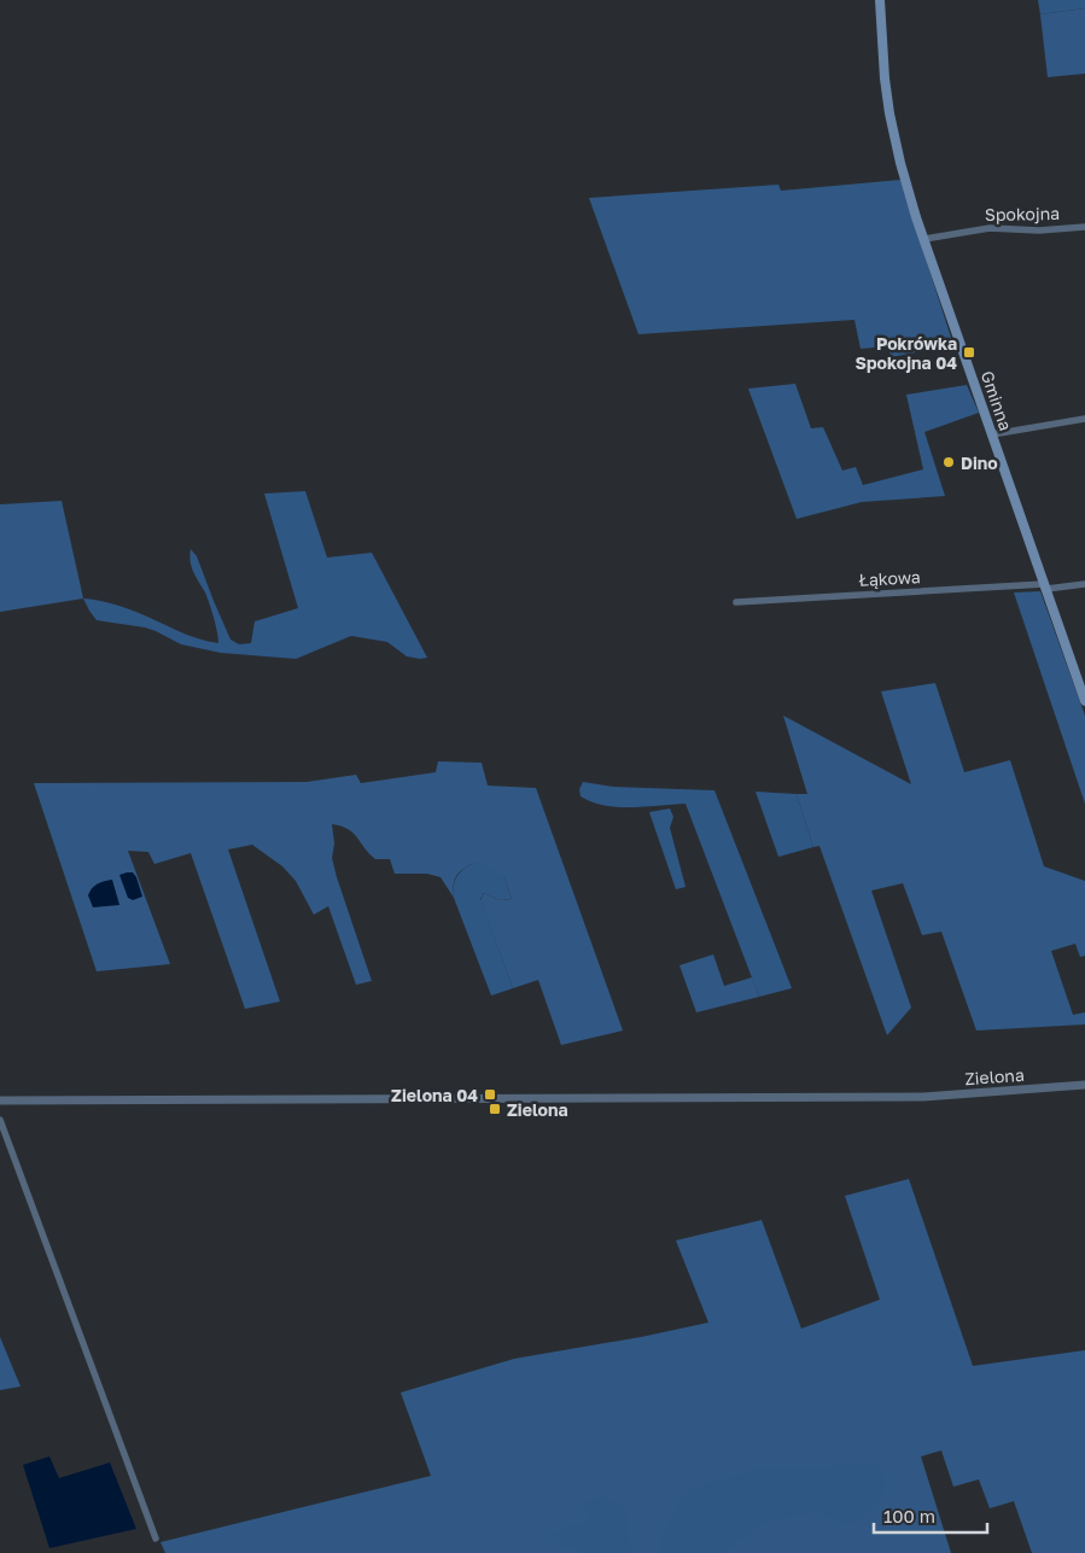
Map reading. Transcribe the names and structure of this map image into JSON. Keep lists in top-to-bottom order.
{
  "streets": {
    "main road": ["Gminna"],
    "street": ["Spokojna", "Łąkowa", "Zielona"]
  },
  "crossings": [
    ["Spokojna", "Gminna"],
    ["Gminna", "Łąkowa"]
  ],
  "places": {
    "transit": ["Pokrówka Spokojna 04", "Zielona 04", "Zielona"],
    "other": ["Dino"]
  },
  "scale_bar": "100 m"
}
